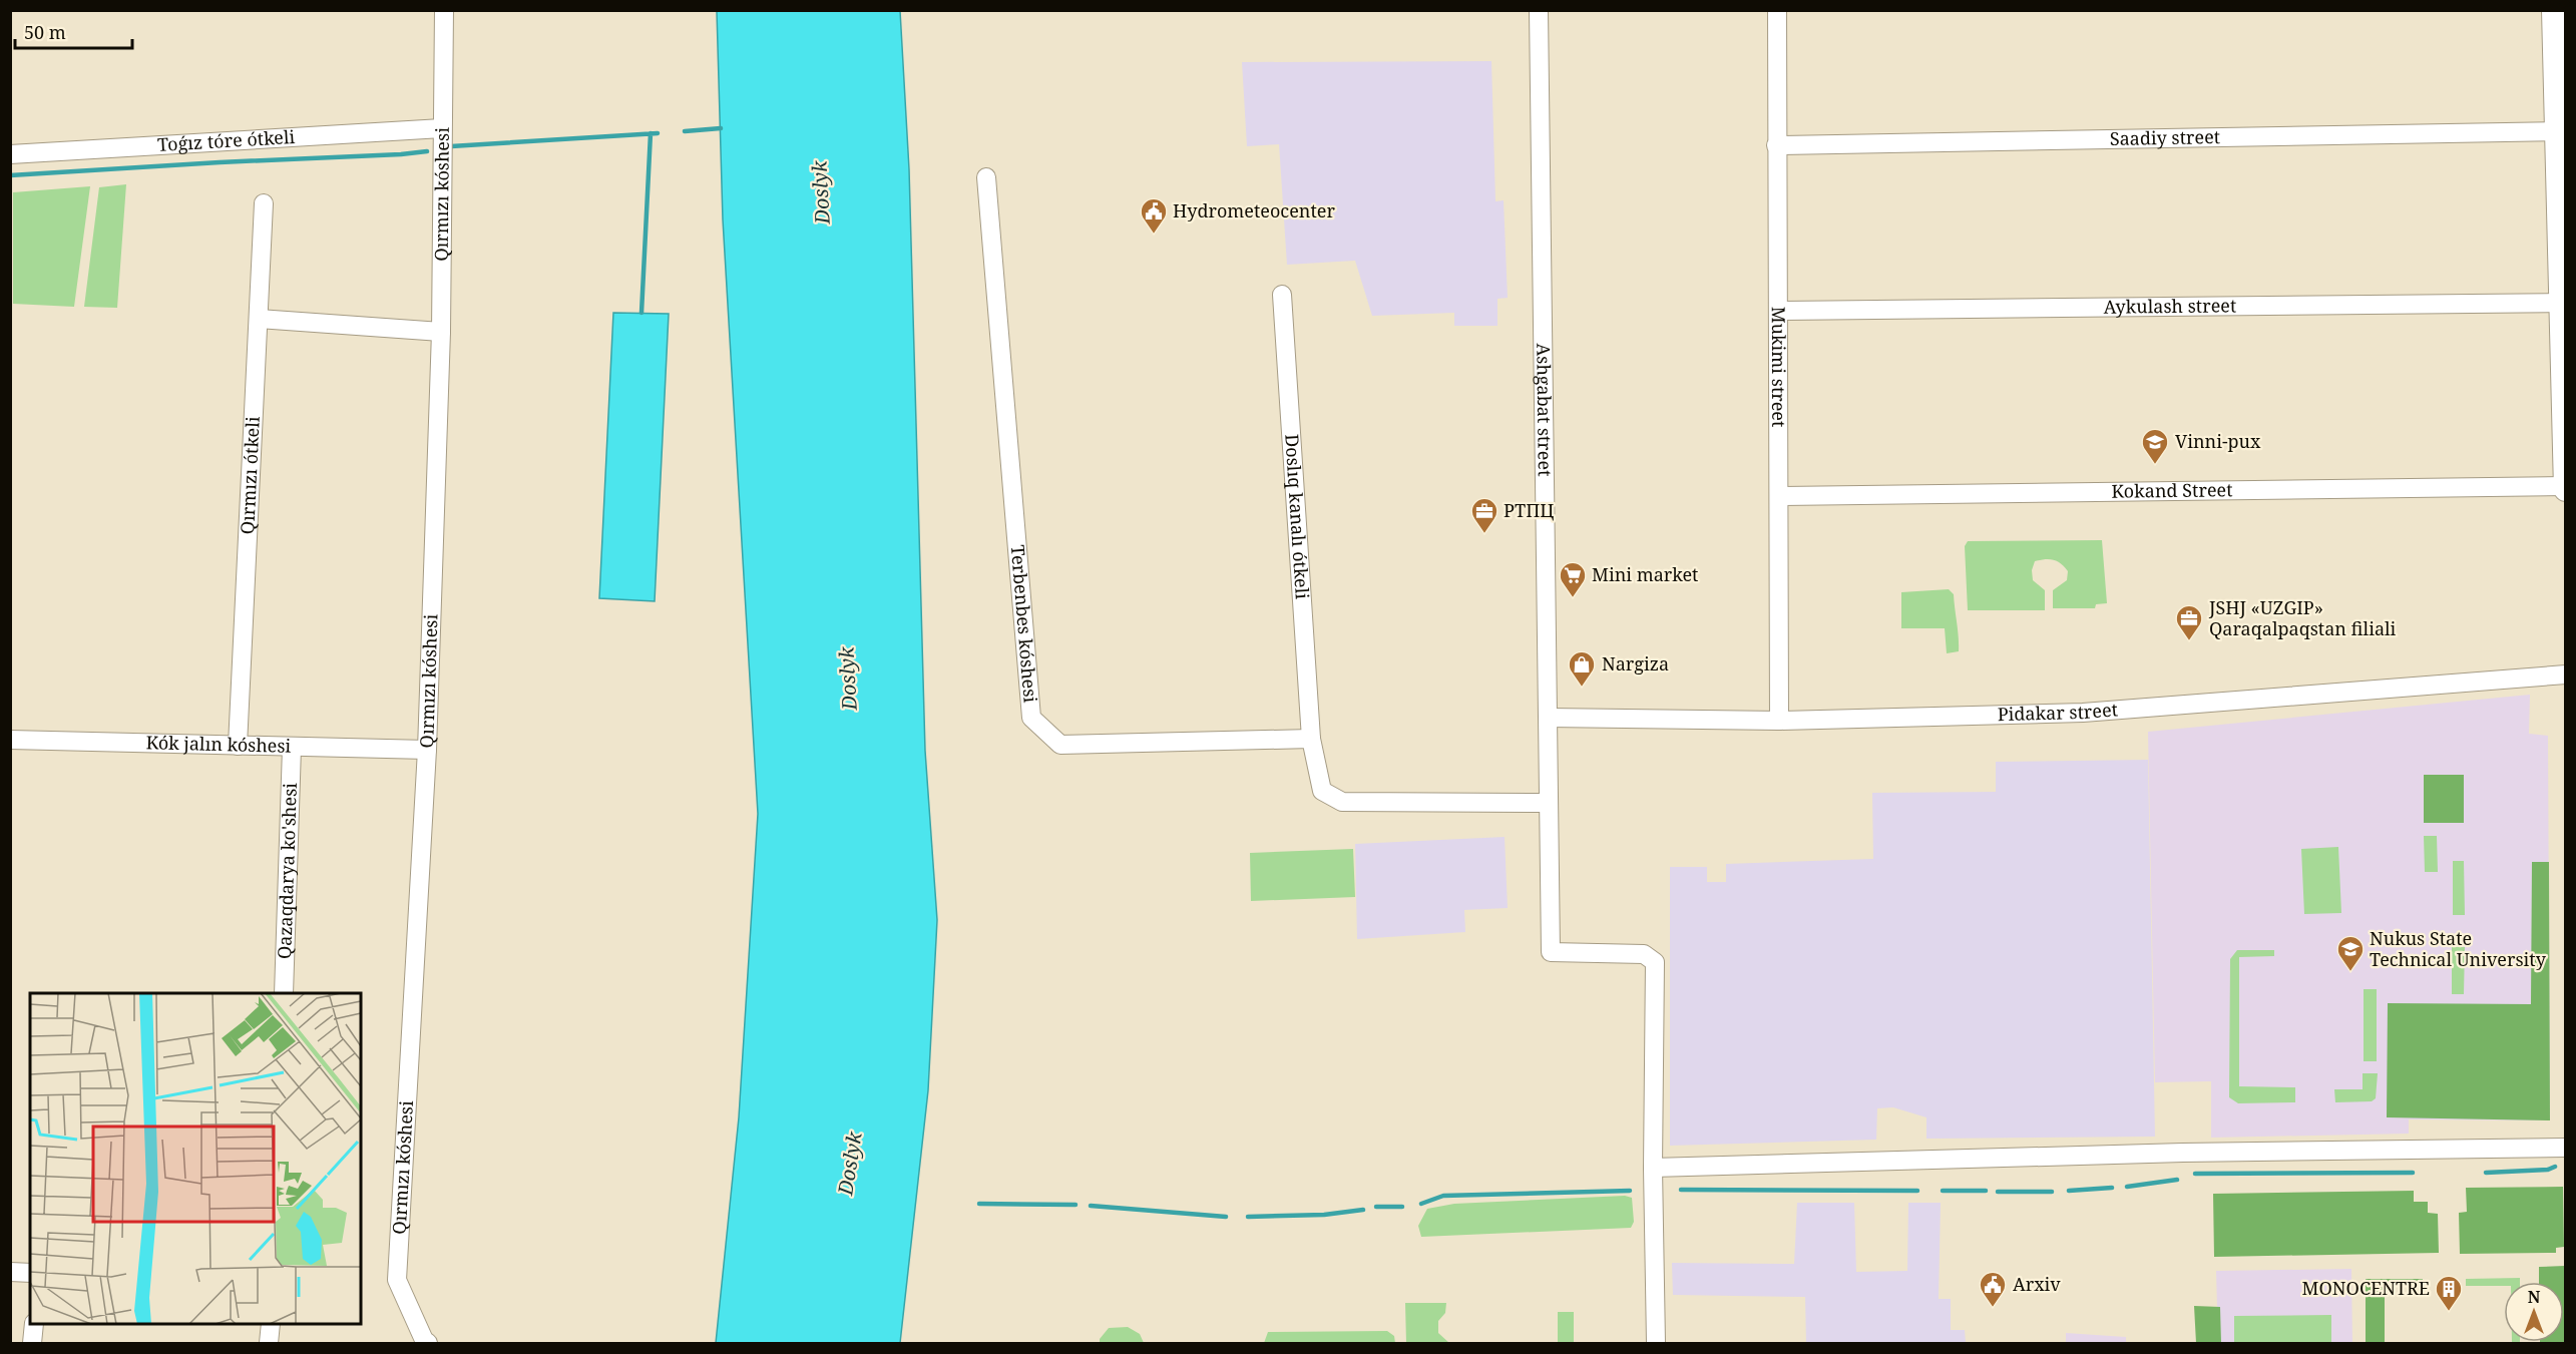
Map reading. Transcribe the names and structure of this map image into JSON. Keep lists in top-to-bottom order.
{
  "streets": {
    "street": [
      "Saadiy street",
      "Toǵız tóre ótkeli",
      "Qırmızı kóshesi",
      "Aykulash street",
      "Mukimi street",
      "Ashgabat street",
      "Qırmızı ótkeli",
      "Kokand Street",
      "Doslıq kanalı ótkeli",
      "Terbenbes kóshesi",
      "Pidakar street",
      "Kók jalın kóshesi",
      "Qazaqdarya ko'shesi"
    ]
  },
  "crossings": [
    ["Saadiy street", "Mukimi street"],
    ["Toǵız tóre ótkeli", "Qırmızı kóshesi"],
    ["Qırmızı kóshesi", "Kók jalın kóshesi"],
    ["Aykulash street", "Mukimi street"],
    ["Mukimi street", "Kokand Street"],
    ["Mukimi street", "Pidakar street"],
    ["Ashgabat street", "Pidakar street"],
    ["Qırmızı ótkeli", "Kók jalın kóshesi"],
    ["Doslıq kanalı ótkeli", "Terbenbes kóshesi"],
    ["Kók jalın kóshesi", "Qazaqdarya ko'shesi"]
  ],
  "water": ["Doslyk"],
  "places": {
    "public building": ["Hydrometeocenter", "Arxiv"],
    "school or university": ["Vinni-pux", "Nukus State Technical University"],
    "office": ["РТПЦ", "JSHJ «UZGIP» Qaraqalpaqstan filiali"],
    "supermarket": ["Mini market"],
    "shop": ["Nargiza"],
    "building": ["MONOCENTRE"]
  },
  "scale_bar": "50 m",
  "north": "top"
}
